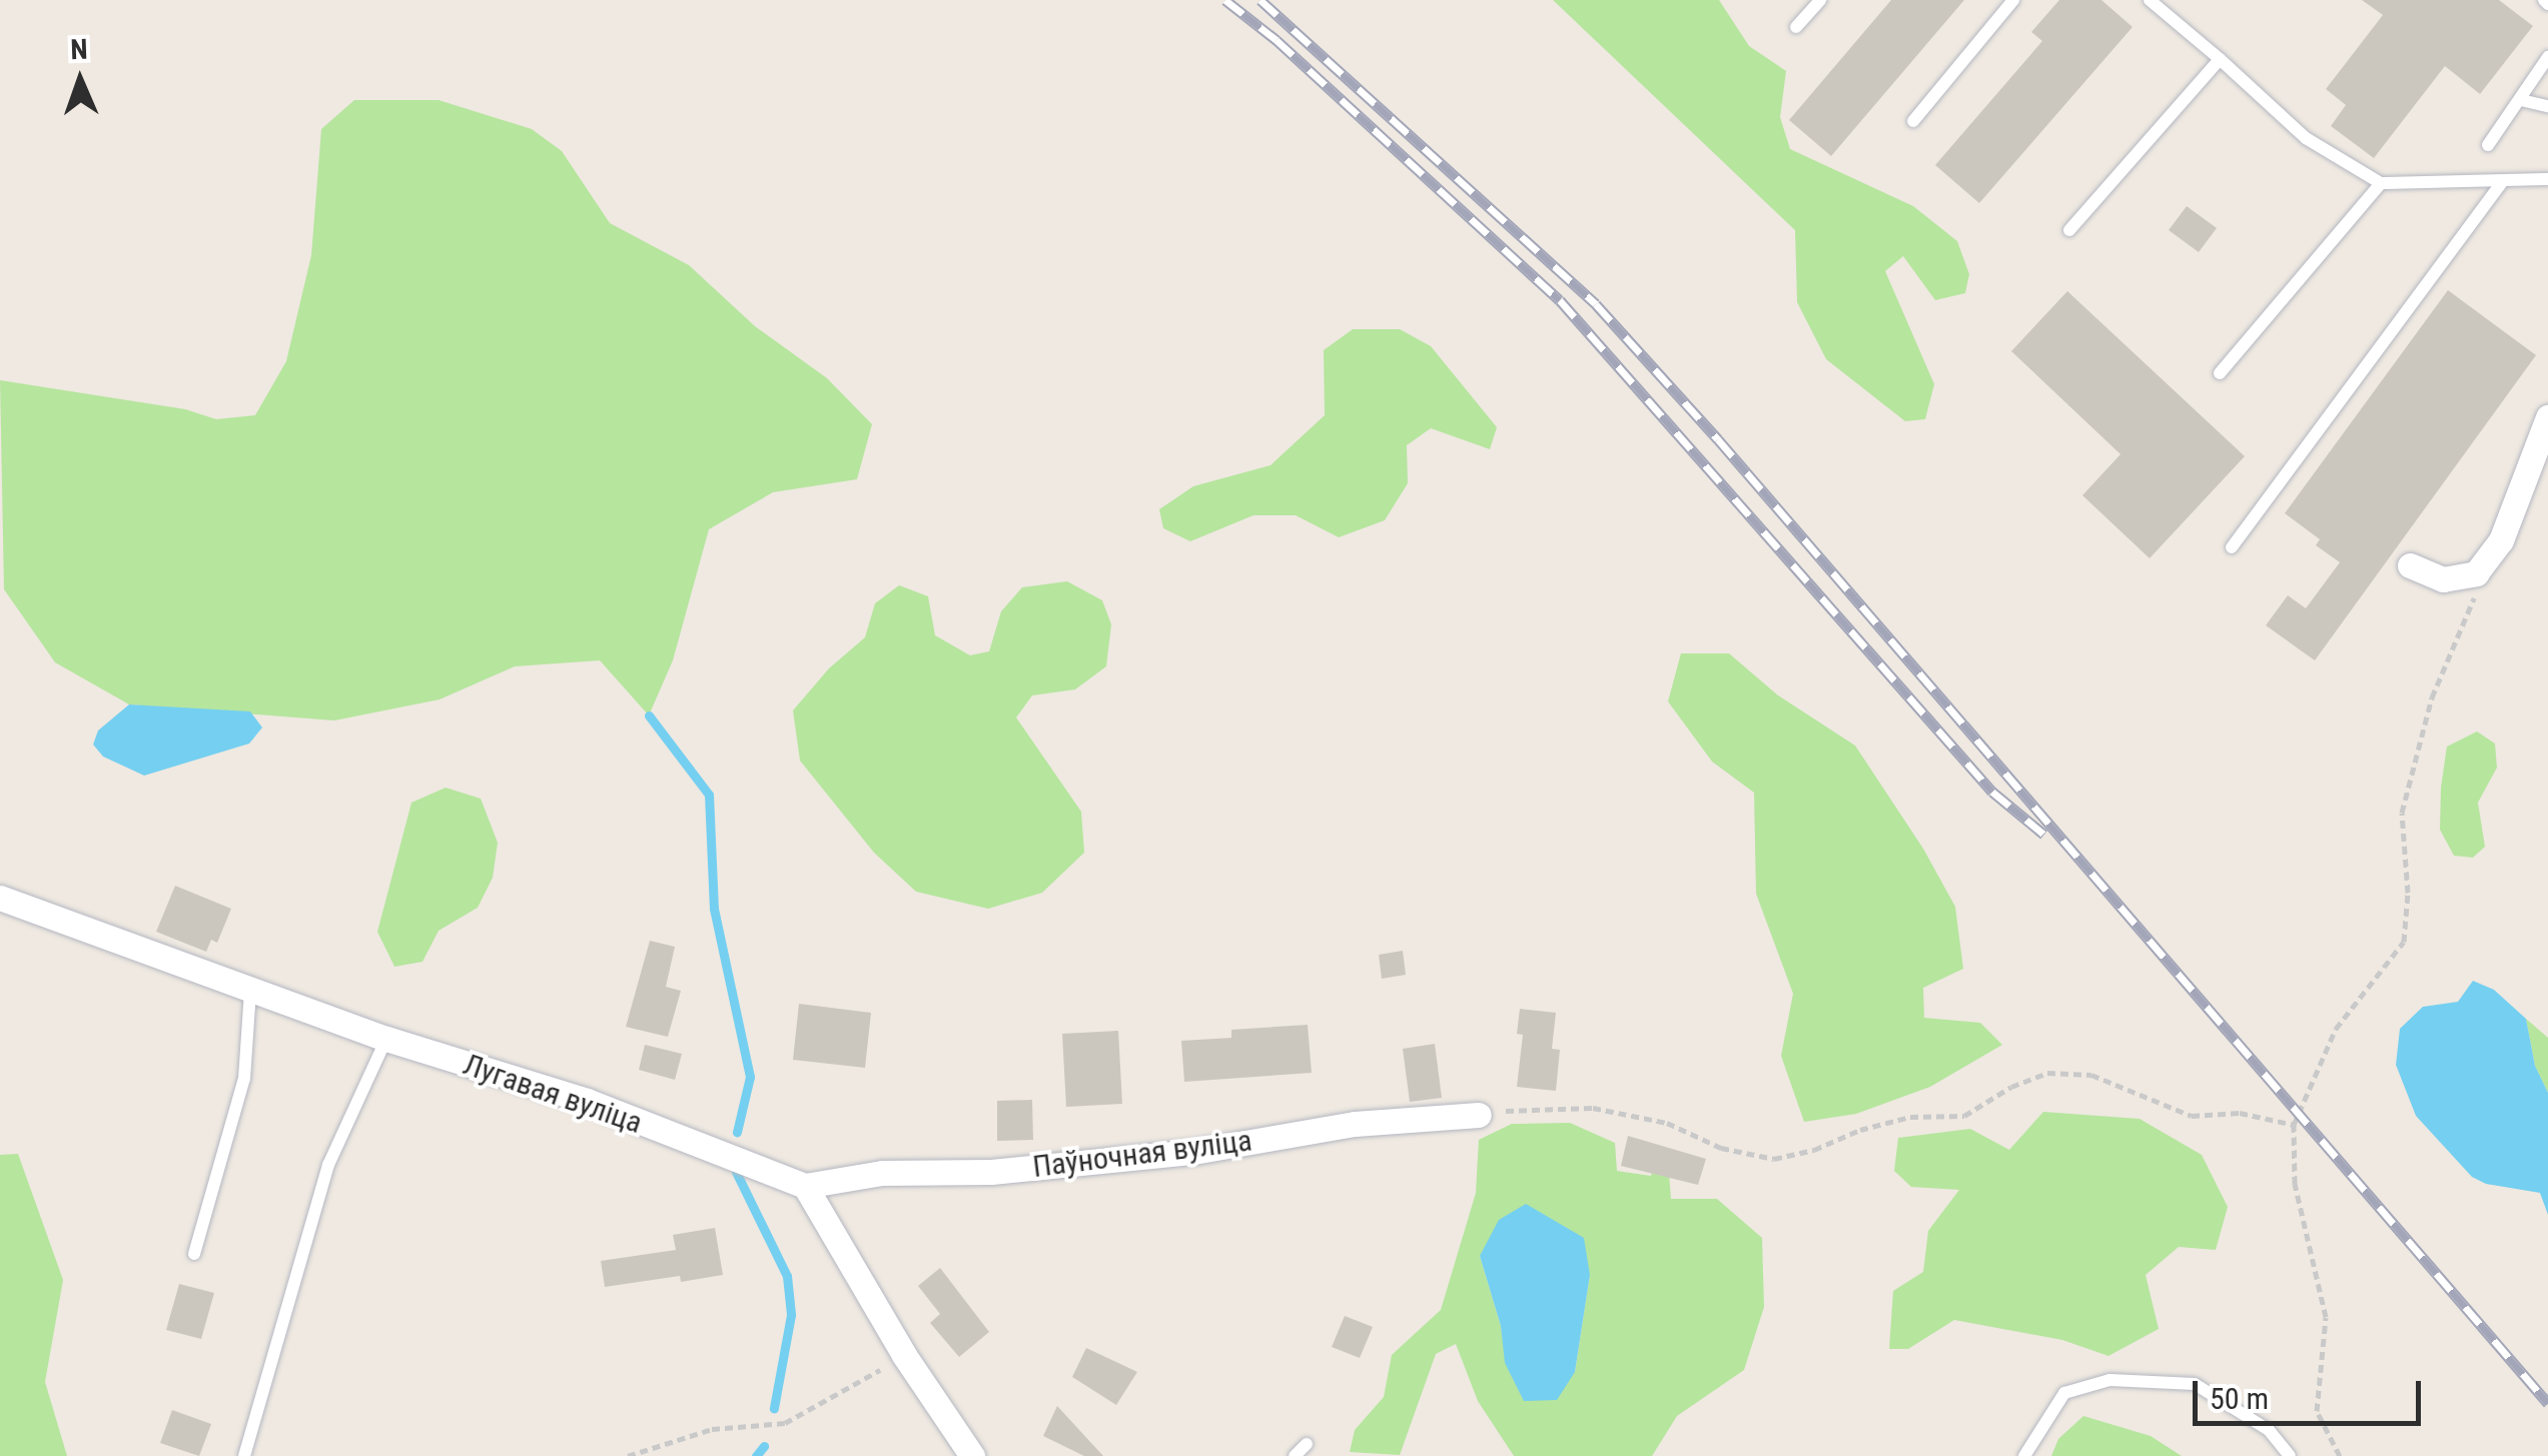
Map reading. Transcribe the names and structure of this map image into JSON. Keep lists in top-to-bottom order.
{
  "streets": {
    "street": ["Лугавая вуліца", "Паўночная вуліца"]
  },
  "crossings": [
    ["Лугавая вуліца", "Паўночная вуліца"]
  ],
  "scale_bar": "50 m",
  "north": "top"
}
